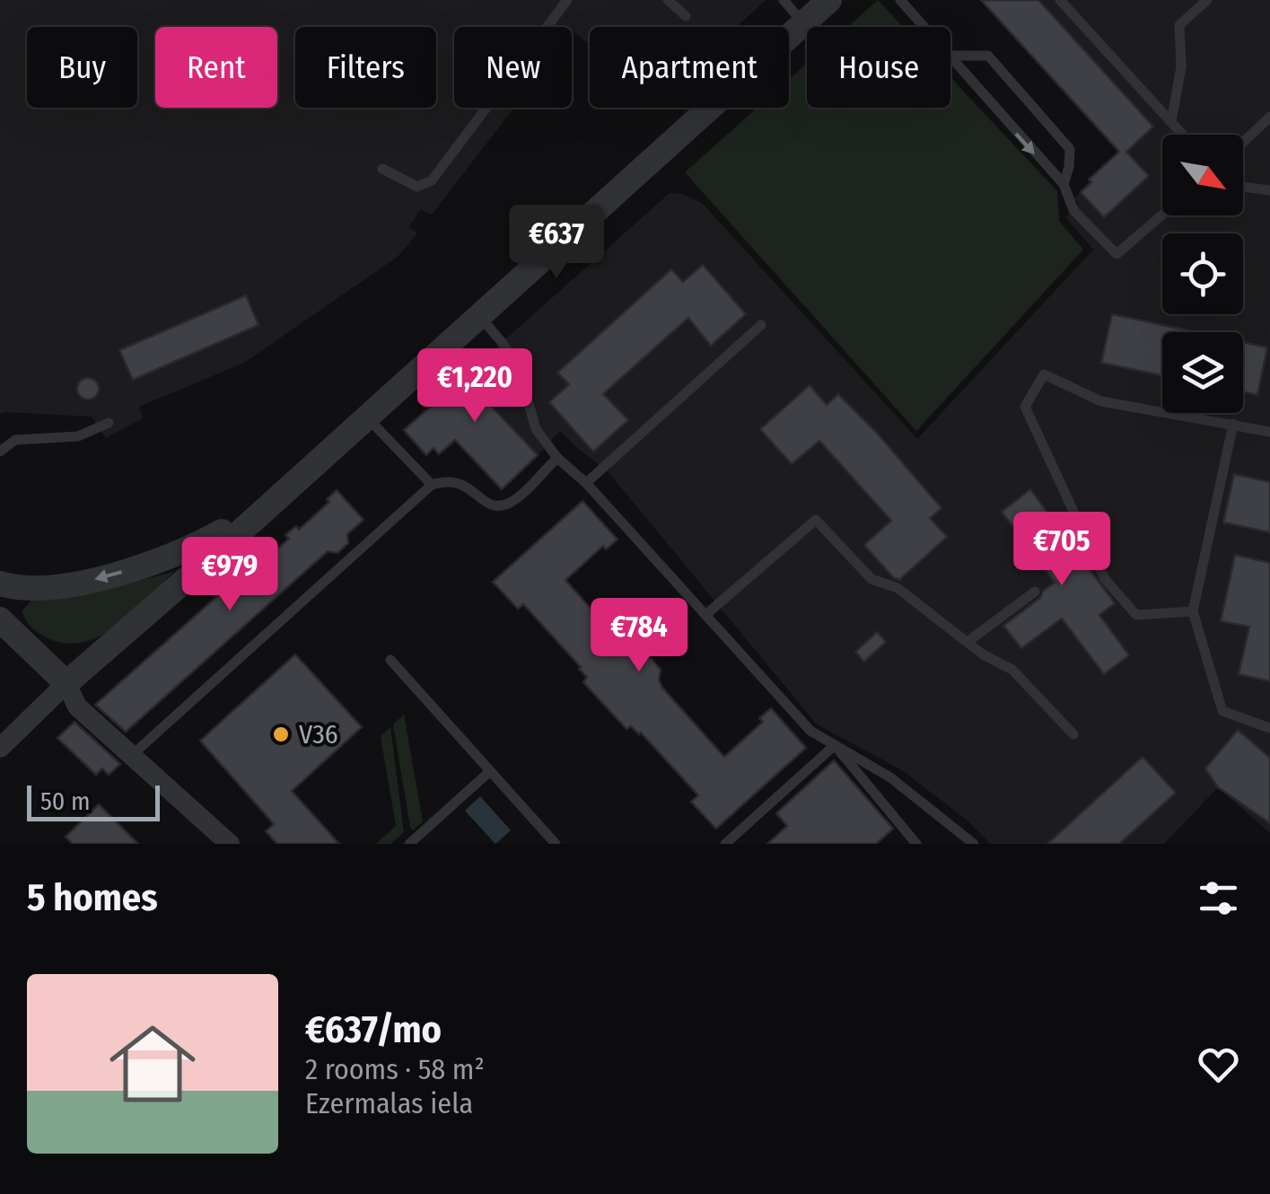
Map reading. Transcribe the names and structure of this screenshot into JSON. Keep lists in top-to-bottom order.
{
  "places": ["V36"],
  "scale_bar": "50 m",
  "north": "bottom right",
  "page": {
    "chip": [
      "Buy",
      "Rent",
      "Filters",
      "New",
      "Apartment",
      "House"
    ],
    "price": [
      "€637",
      "€1,220",
      "€705",
      "€979",
      "€784"
    ],
    "scale": "50 m",
    "heading": "5 homes",
    "list": [
      {
        "name": "€637/mo",
        "note": "2 rooms · 58 m² · Ezermalas iela"
      }
    ]
  }
}
